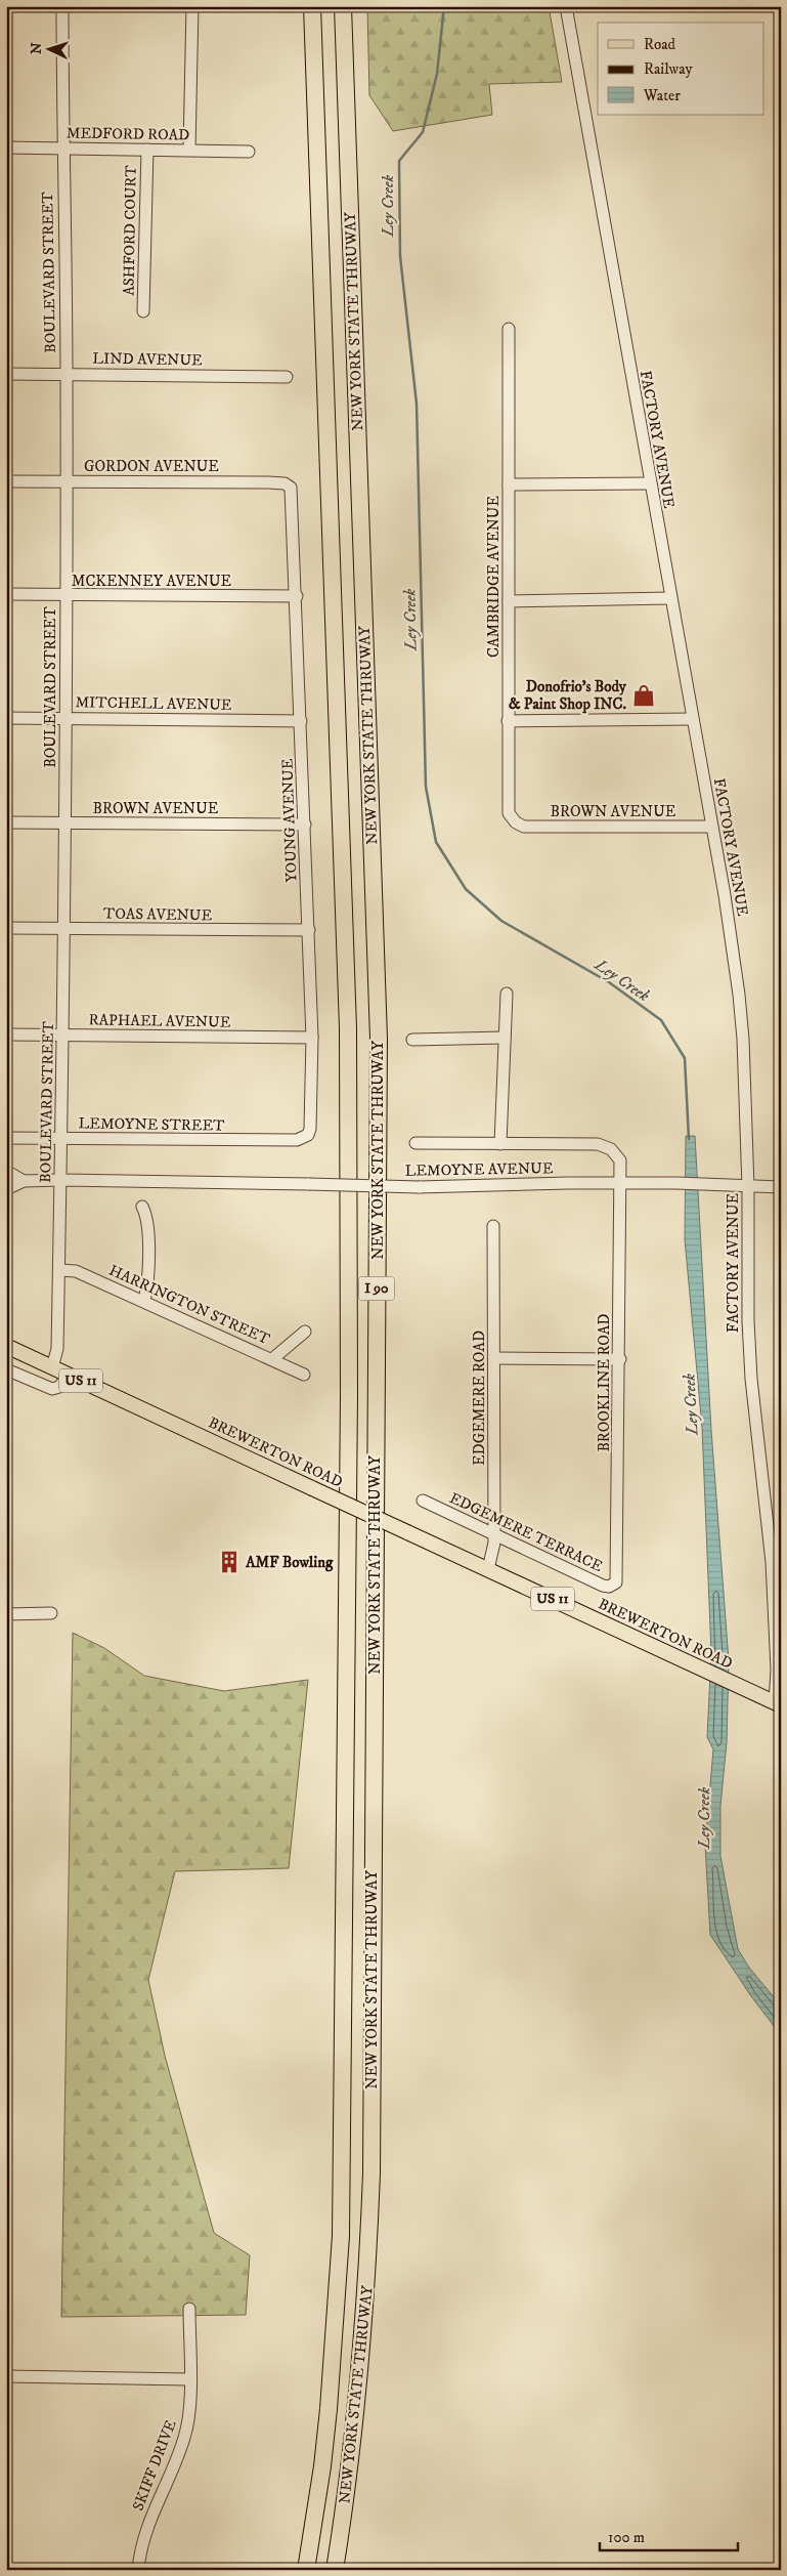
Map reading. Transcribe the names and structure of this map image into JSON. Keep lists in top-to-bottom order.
{
  "streets": {
    "highway": ["NEW YORK STATE THRUWAY", "I 90"],
    "main road": ["US 11", "BREWERTON ROAD"],
    "street": [
      "MEDFORD ROAD",
      "ASHFORD COURT",
      "BOULEVARD STREET",
      "LIND AVENUE",
      "FACTORY AVENUE",
      "GORDON AVENUE",
      "CAMBRIDGE AVENUE",
      "MCKENNEY AVENUE",
      "MITCHELL AVENUE",
      "BROWN AVENUE",
      "YOUNG AVENUE",
      "TOAS AVENUE",
      "RAPHAEL AVENUE",
      "LEMOYNE STREET",
      "LEMOYNE AVENUE",
      "HARRINGTON STREET",
      "BROOKLINE ROAD",
      "EDGEMERE ROAD",
      "EDGEMERE TERRACE",
      "SKIFF DRIVE"
    ]
  },
  "crossings": [
    ["MEDFORD ROAD", "ASHFORD COURT"],
    ["MEDFORD ROAD", "BOULEVARD STREET"],
    ["BOULEVARD STREET", "LIND AVENUE"],
    ["BOULEVARD STREET", "GORDON AVENUE"],
    ["BOULEVARD STREET", "MCKENNEY AVENUE"],
    ["BOULEVARD STREET", "MITCHELL AVENUE"],
    ["BOULEVARD STREET", "BROWN AVENUE"],
    ["BOULEVARD STREET", "TOAS AVENUE"],
    ["BOULEVARD STREET", "RAPHAEL AVENUE"],
    ["BOULEVARD STREET", "LEMOYNE STREET"],
    ["BOULEVARD STREET", "LEMOYNE AVENUE"],
    ["BOULEVARD STREET", "HARRINGTON STREET"],
    ["BOULEVARD STREET", "BREWERTON ROAD"],
    ["FACTORY AVENUE", "BROWN AVENUE"],
    ["FACTORY AVENUE", "LEMOYNE AVENUE"],
    ["FACTORY AVENUE", "BREWERTON ROAD"],
    ["GORDON AVENUE", "YOUNG AVENUE"],
    ["CAMBRIDGE AVENUE", "BROWN AVENUE"],
    ["MCKENNEY AVENUE", "YOUNG AVENUE"],
    ["MITCHELL AVENUE", "YOUNG AVENUE"],
    ["BROWN AVENUE", "YOUNG AVENUE"],
    ["YOUNG AVENUE", "TOAS AVENUE"],
    ["YOUNG AVENUE", "RAPHAEL AVENUE"],
    ["YOUNG AVENUE", "LEMOYNE STREET"],
    ["LEMOYNE AVENUE", "BROOKLINE ROAD"],
    ["BROOKLINE ROAD", "EDGEMERE TERRACE"],
    ["EDGEMERE ROAD", "BREWERTON ROAD"],
    ["EDGEMERE ROAD", "EDGEMERE TERRACE"]
  ],
  "water": ["Ley Creek"],
  "places": {
    "shop": ["Donofrio's Body & Paint Shop INC."],
    "building": ["AMF Bowling"]
  },
  "legend": ["Road", "Railway", "Water"],
  "scale_bar": "100 m",
  "north": "left"
}
